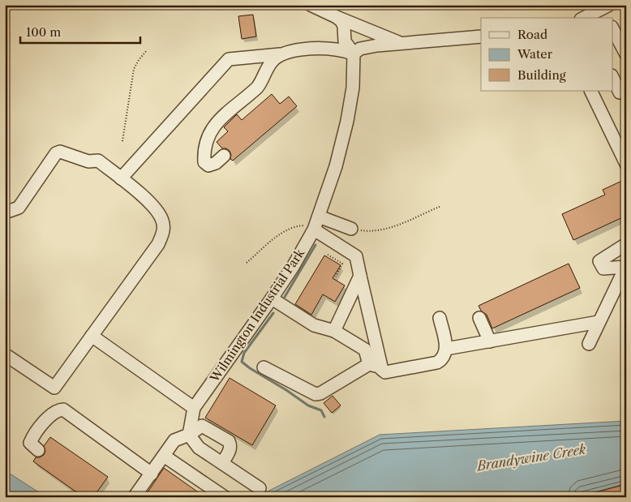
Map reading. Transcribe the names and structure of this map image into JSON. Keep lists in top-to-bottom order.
{
  "streets": {
    "street": ["Wilmington Industrial Park"]
  },
  "water": ["Brandywine Creek"],
  "legend": ["Road", "Water", "Building"],
  "scale_bar": "100 m"
}
